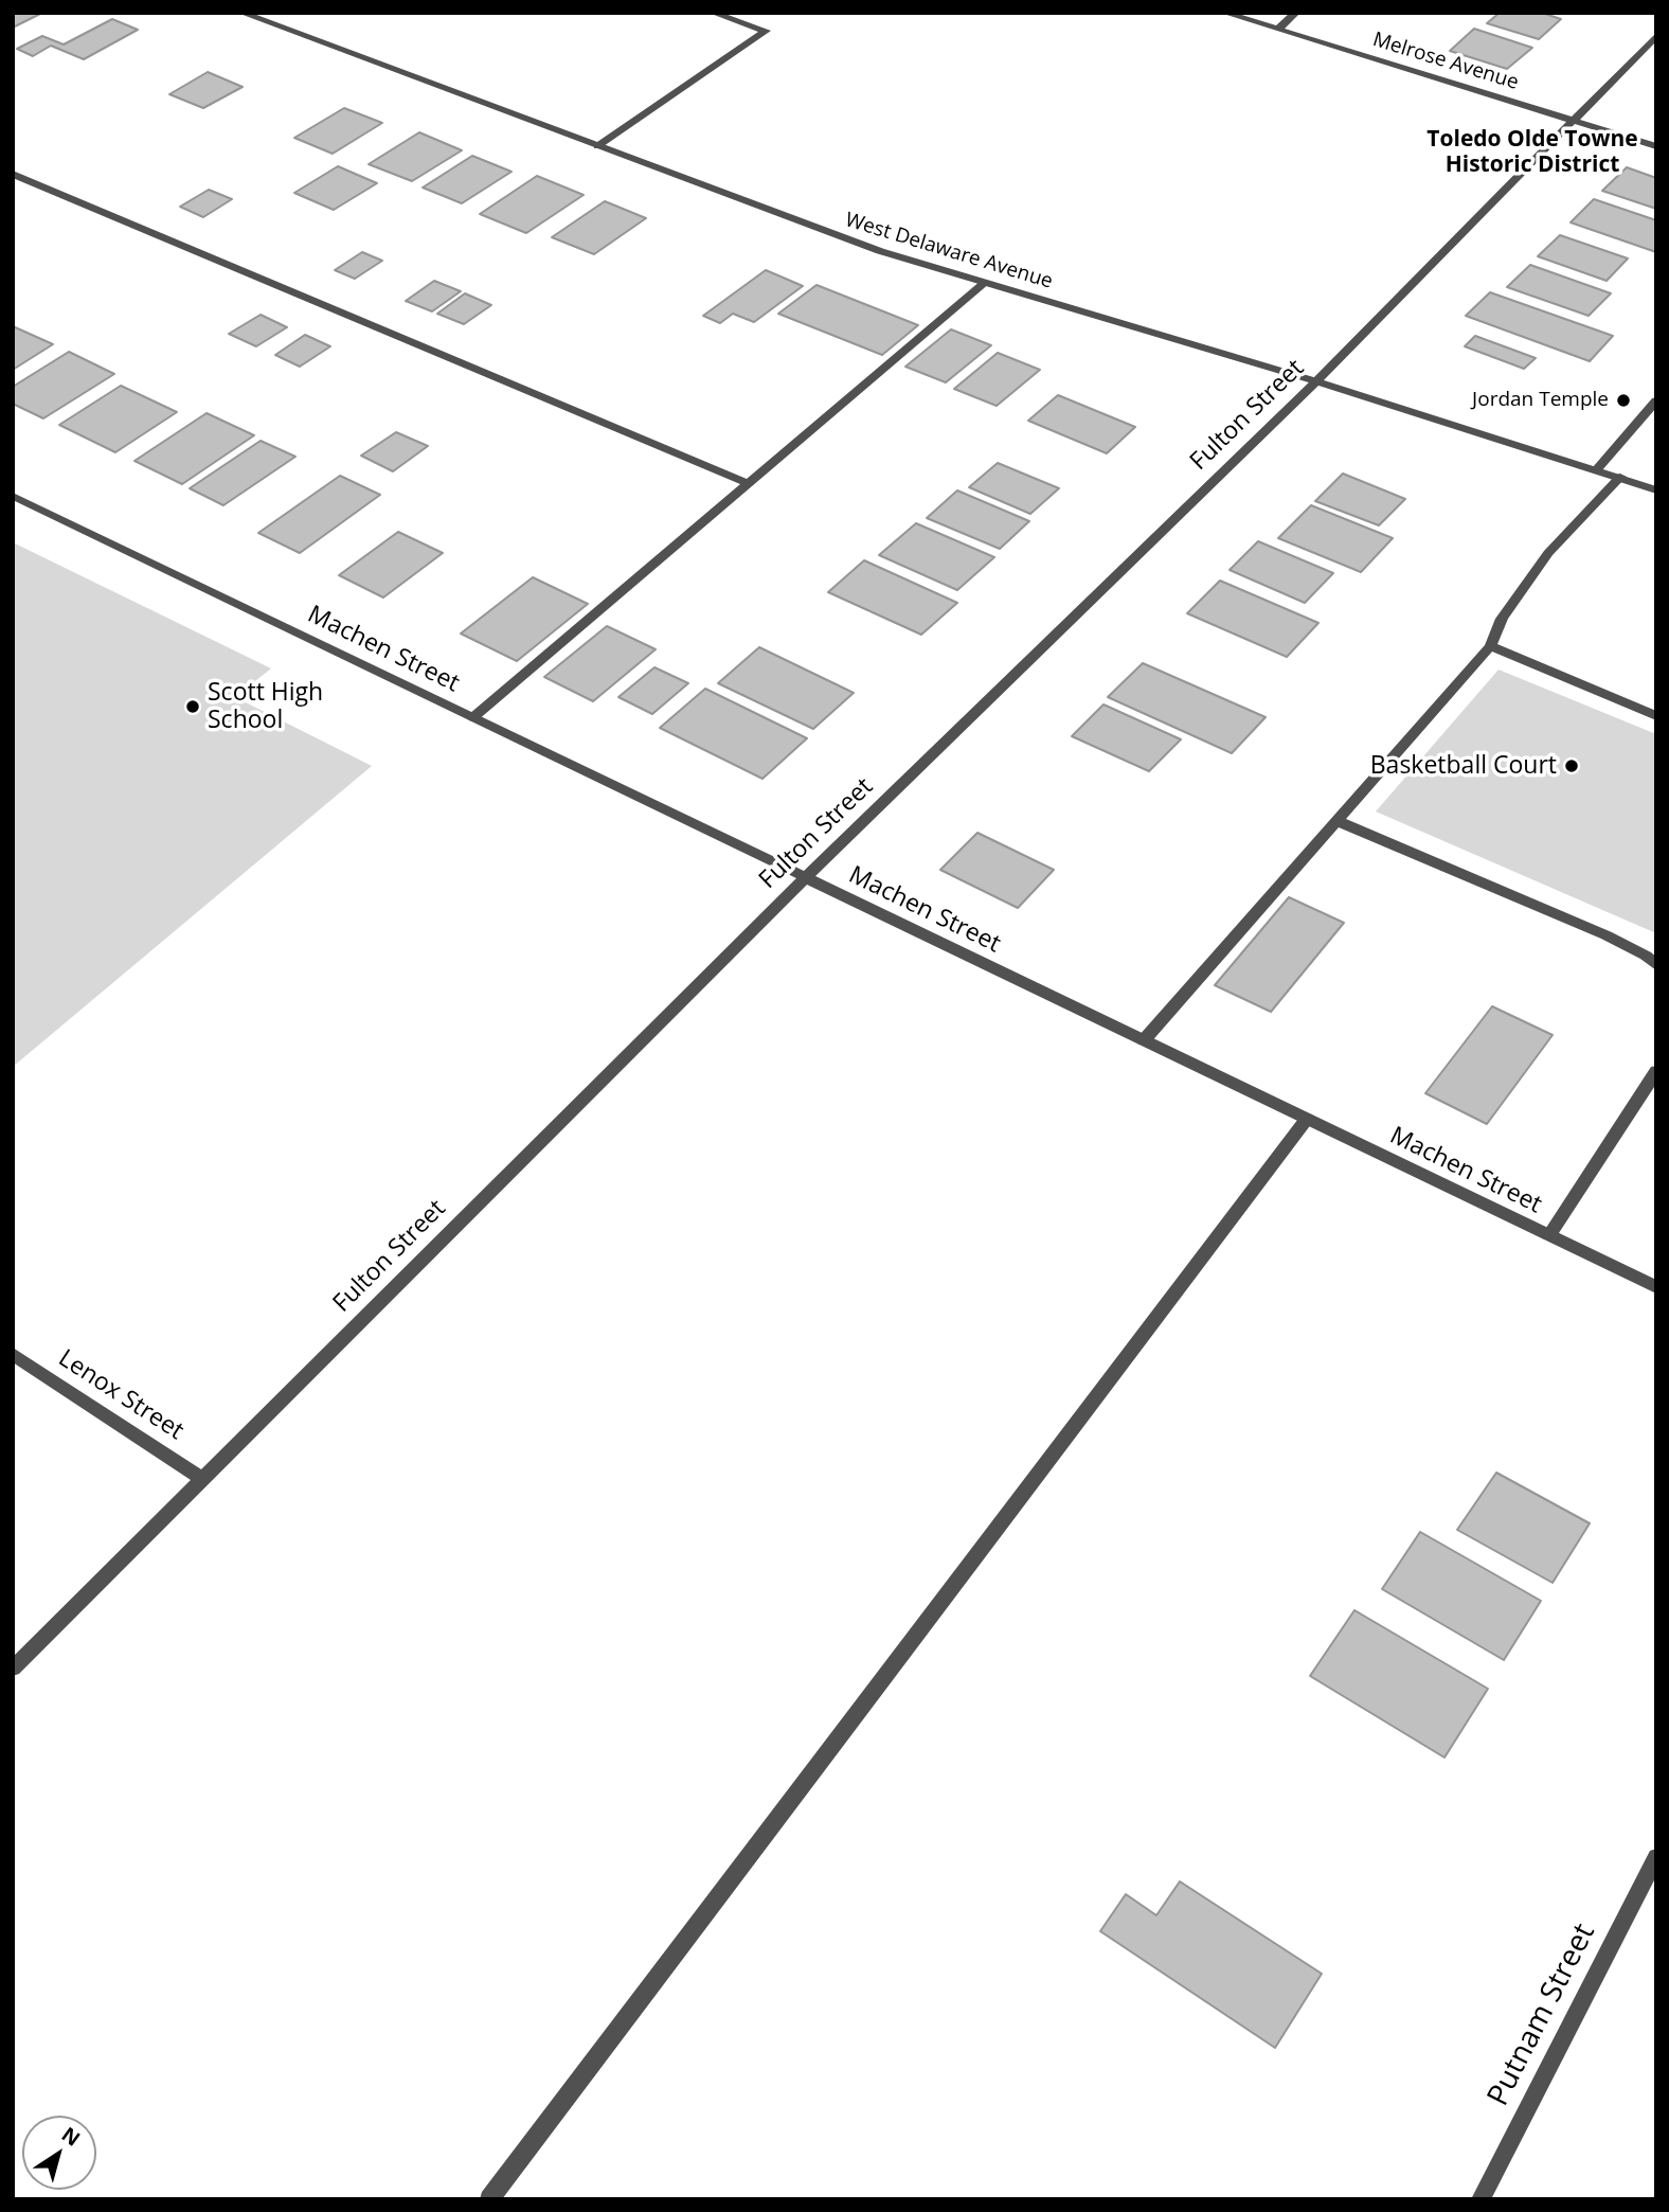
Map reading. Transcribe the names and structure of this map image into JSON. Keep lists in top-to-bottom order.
{
  "streets": {
    "street": [
      "Melrose Avenue",
      "West Delaware Avenue",
      "Fulton Street",
      "Machen Street",
      "Lenox Street",
      "Putnam Street"
    ]
  },
  "crossings": [
    ["Melrose Avenue", "Fulton Street"],
    ["West Delaware Avenue", "Fulton Street"],
    ["Fulton Street", "Machen Street"],
    ["Fulton Street", "Lenox Street"]
  ],
  "districts": ["Toledo Olde Towne Historic District"],
  "places": ["Jordan Temple", "Scott High School", "Basketball Court"],
  "north": "top right"
}
